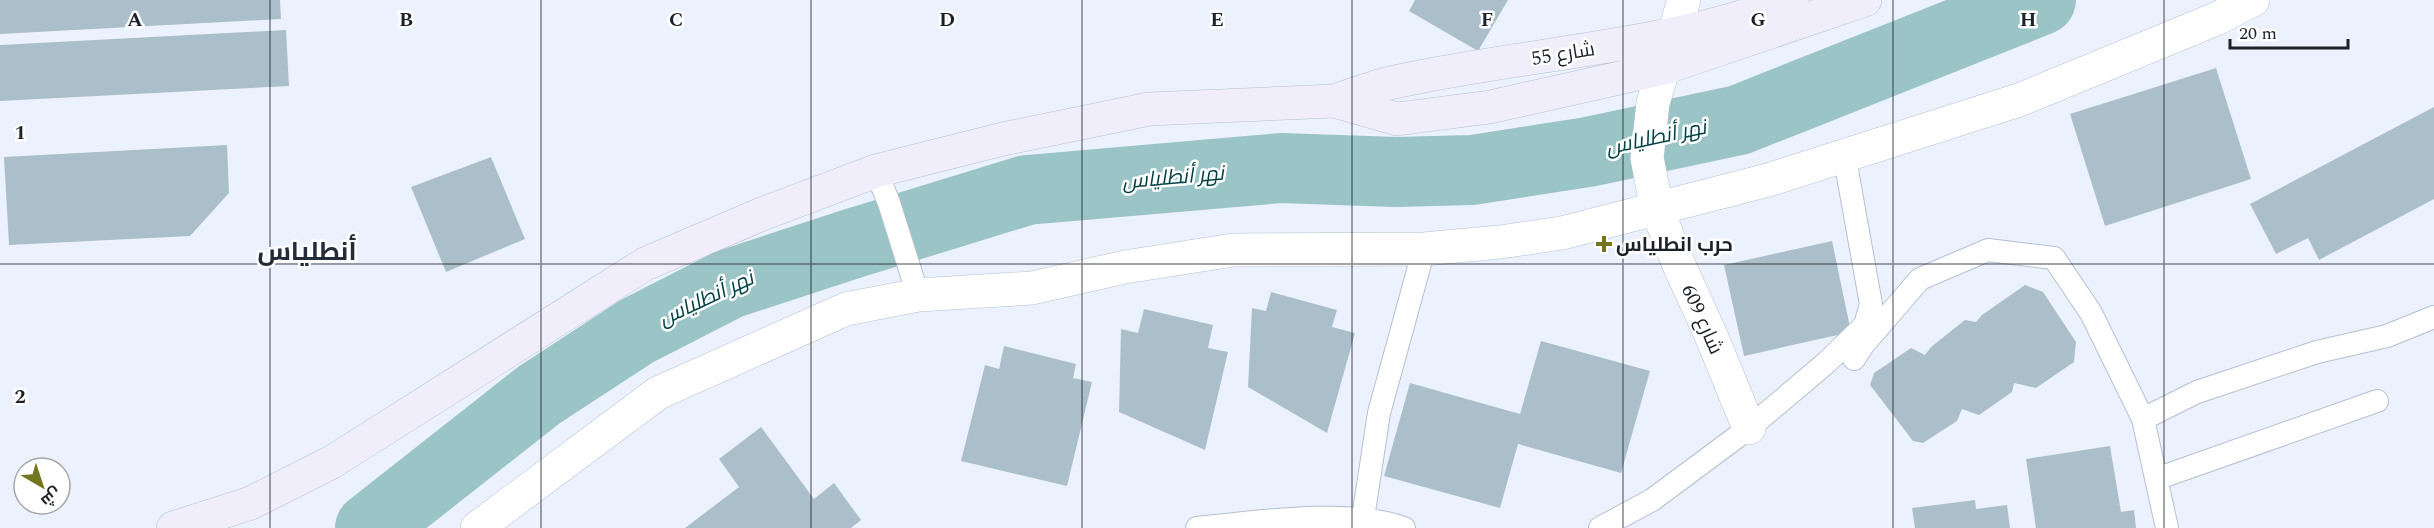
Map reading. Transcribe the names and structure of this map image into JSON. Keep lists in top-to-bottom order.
{
  "streets": {
    "street": ["شارع 55", "شارع 609"]
  },
  "crossings": [
    ["شارع 55", "شارع 609"]
  ],
  "districts": ["أنطلياس"],
  "water": ["نهر أنطلياس"],
  "places": {
    "health": ["حرب انطلياس"]
  },
  "scale_bar": "20 m",
  "north": "bottom right",
  "grid": {
    "columns": [
      "A",
      "B",
      "C",
      "D",
      "E",
      "F",
      "G",
      "H"
    ],
    "rows": ["1", "2"]
  }
}
